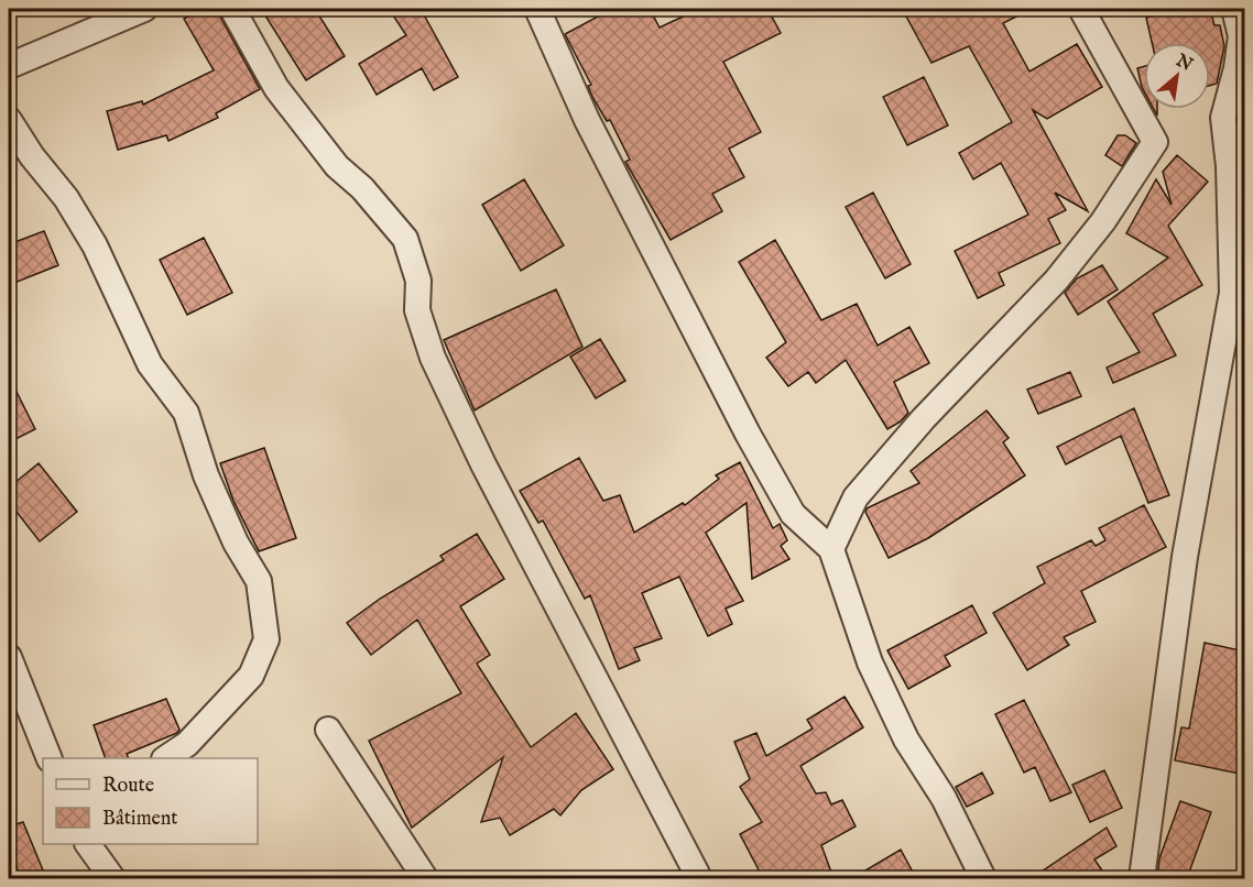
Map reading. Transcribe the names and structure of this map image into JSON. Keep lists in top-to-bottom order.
{
  "legend": ["Route", "Bâtiment"],
  "north": "top right"
}
